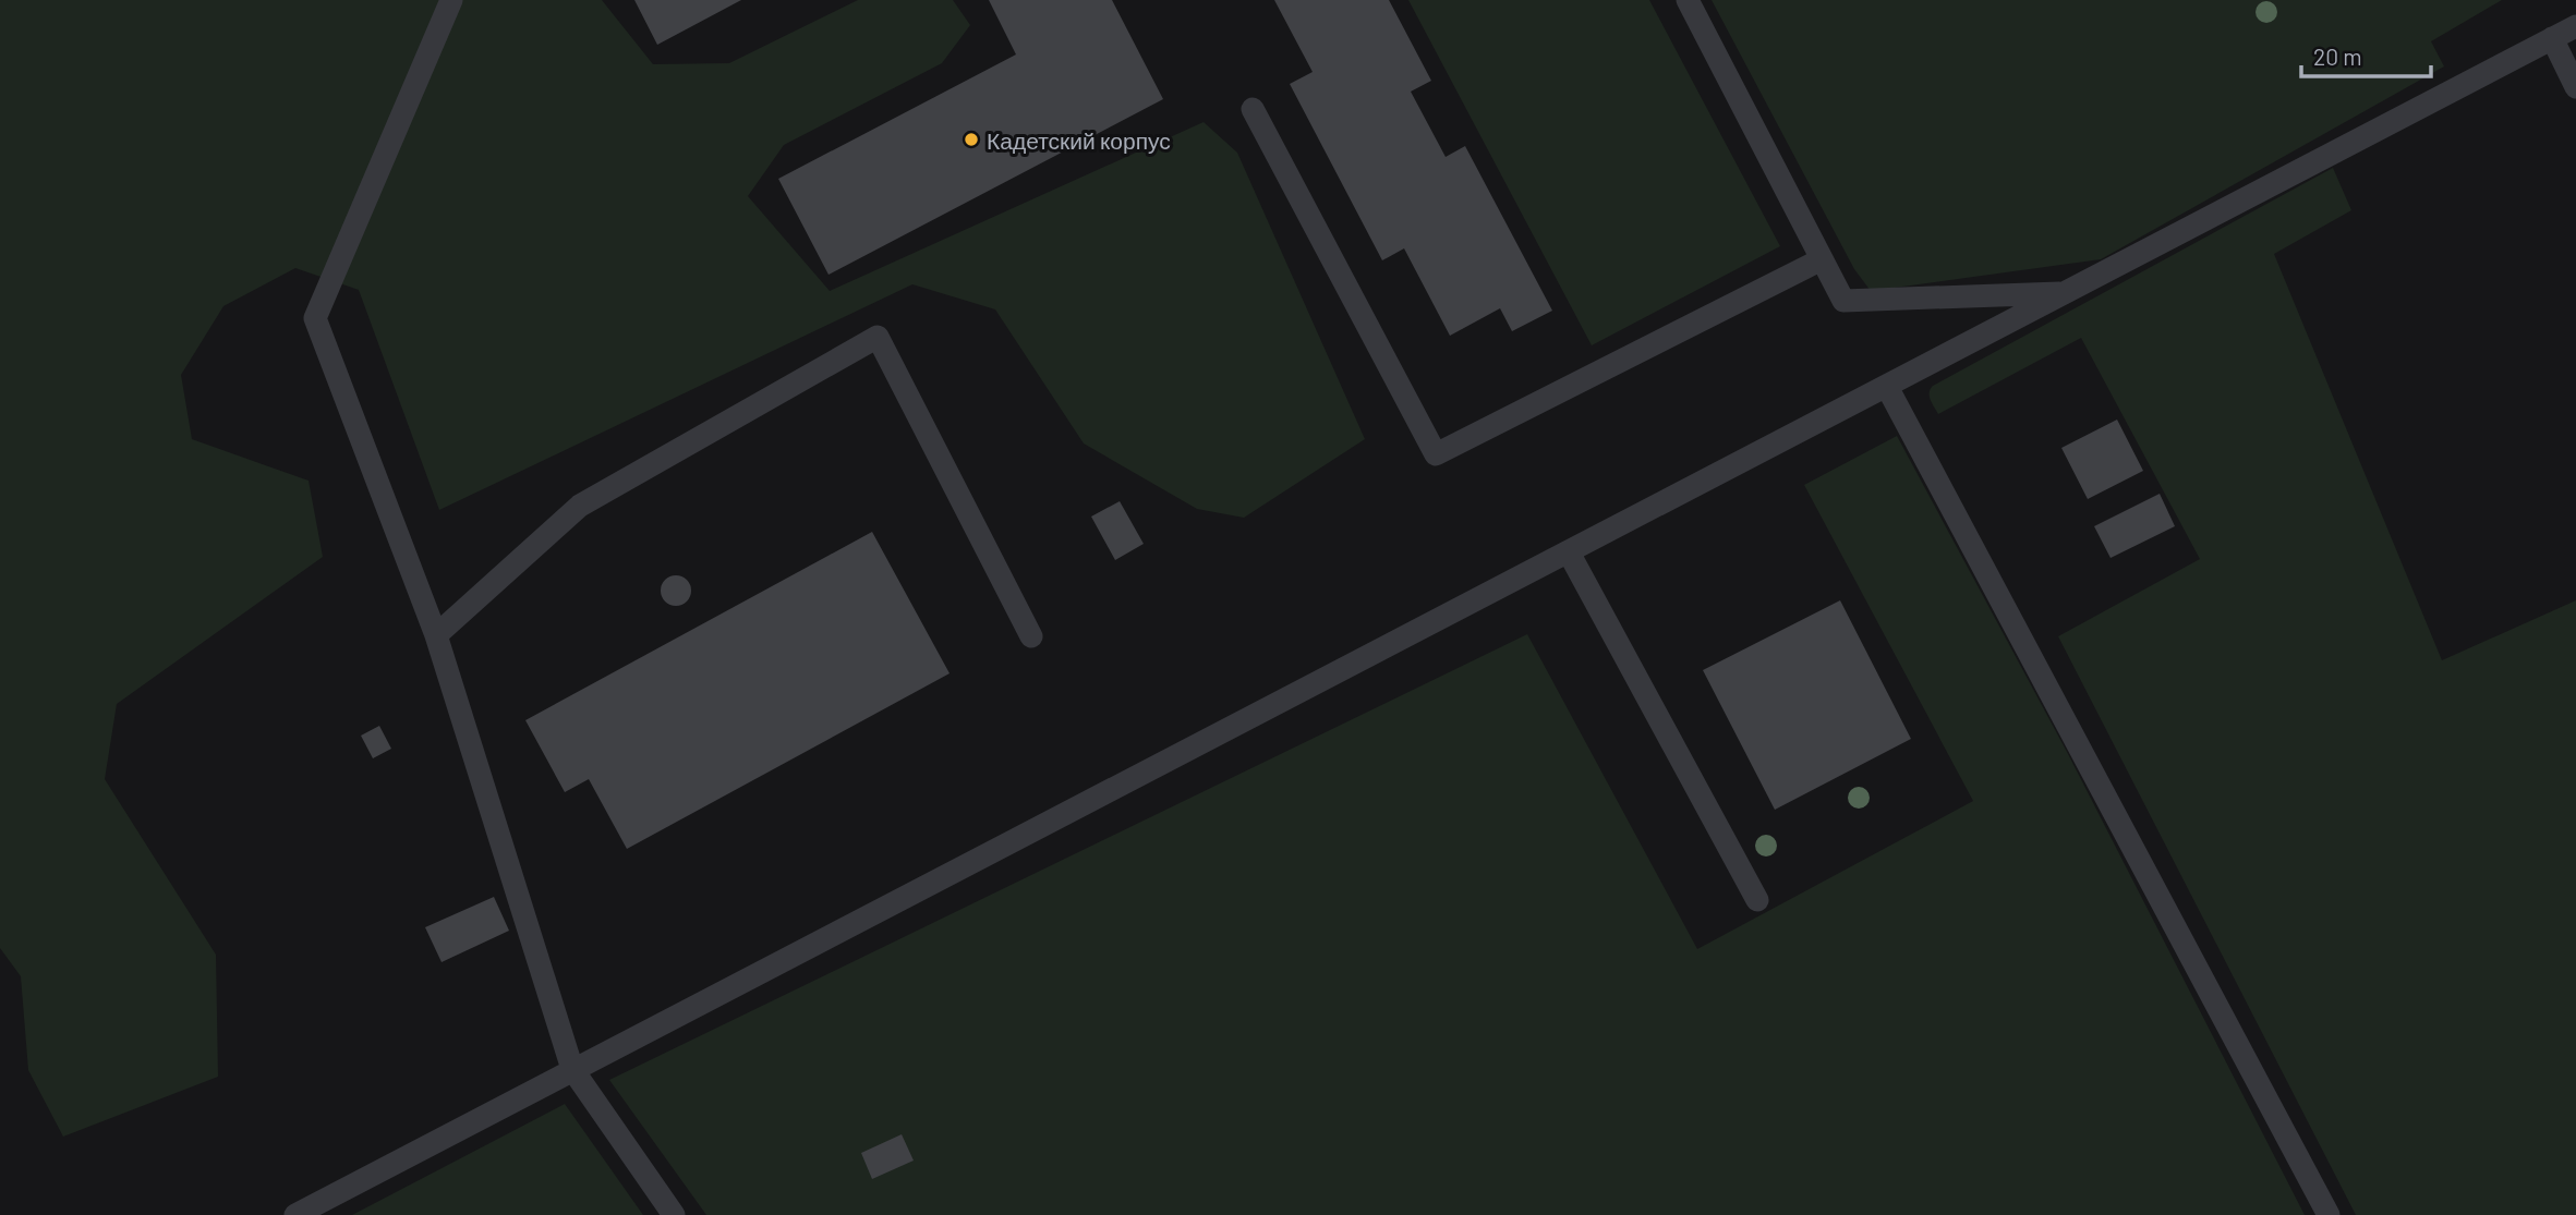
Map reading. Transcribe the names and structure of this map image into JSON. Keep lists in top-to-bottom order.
{
  "places": ["Кадетский корпус"],
  "scale_bar": "20 m"
}
